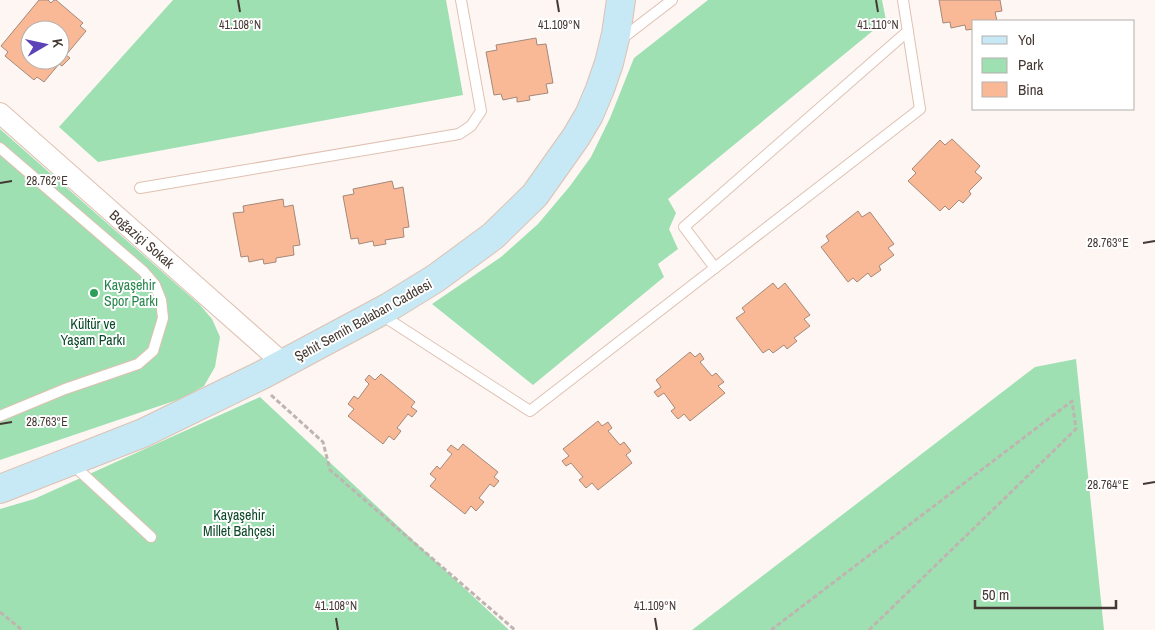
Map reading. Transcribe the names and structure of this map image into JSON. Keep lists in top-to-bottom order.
{
  "streets": {
    "street": ["Boğaziçi Sokak", "Şehit Semih Balaban Caddesi"]
  },
  "crossings": [
    ["Boğaziçi Sokak", "Şehit Semih Balaban Caddesi"]
  ],
  "parks": ["Kültür ve Yaşam Parkı", "Kayaşehir Millet Bahçesi"],
  "places": ["Kayaşehir Spor Parkı"],
  "legend": ["Yol", "Park", "Bina"],
  "scale_bar": "50 m",
  "north": "right",
  "coordinates": [
    "41.108°N",
    "41.109°N",
    "41.110°N",
    "28.762°E",
    "28.763°E",
    "28.764°E"
  ]
}
